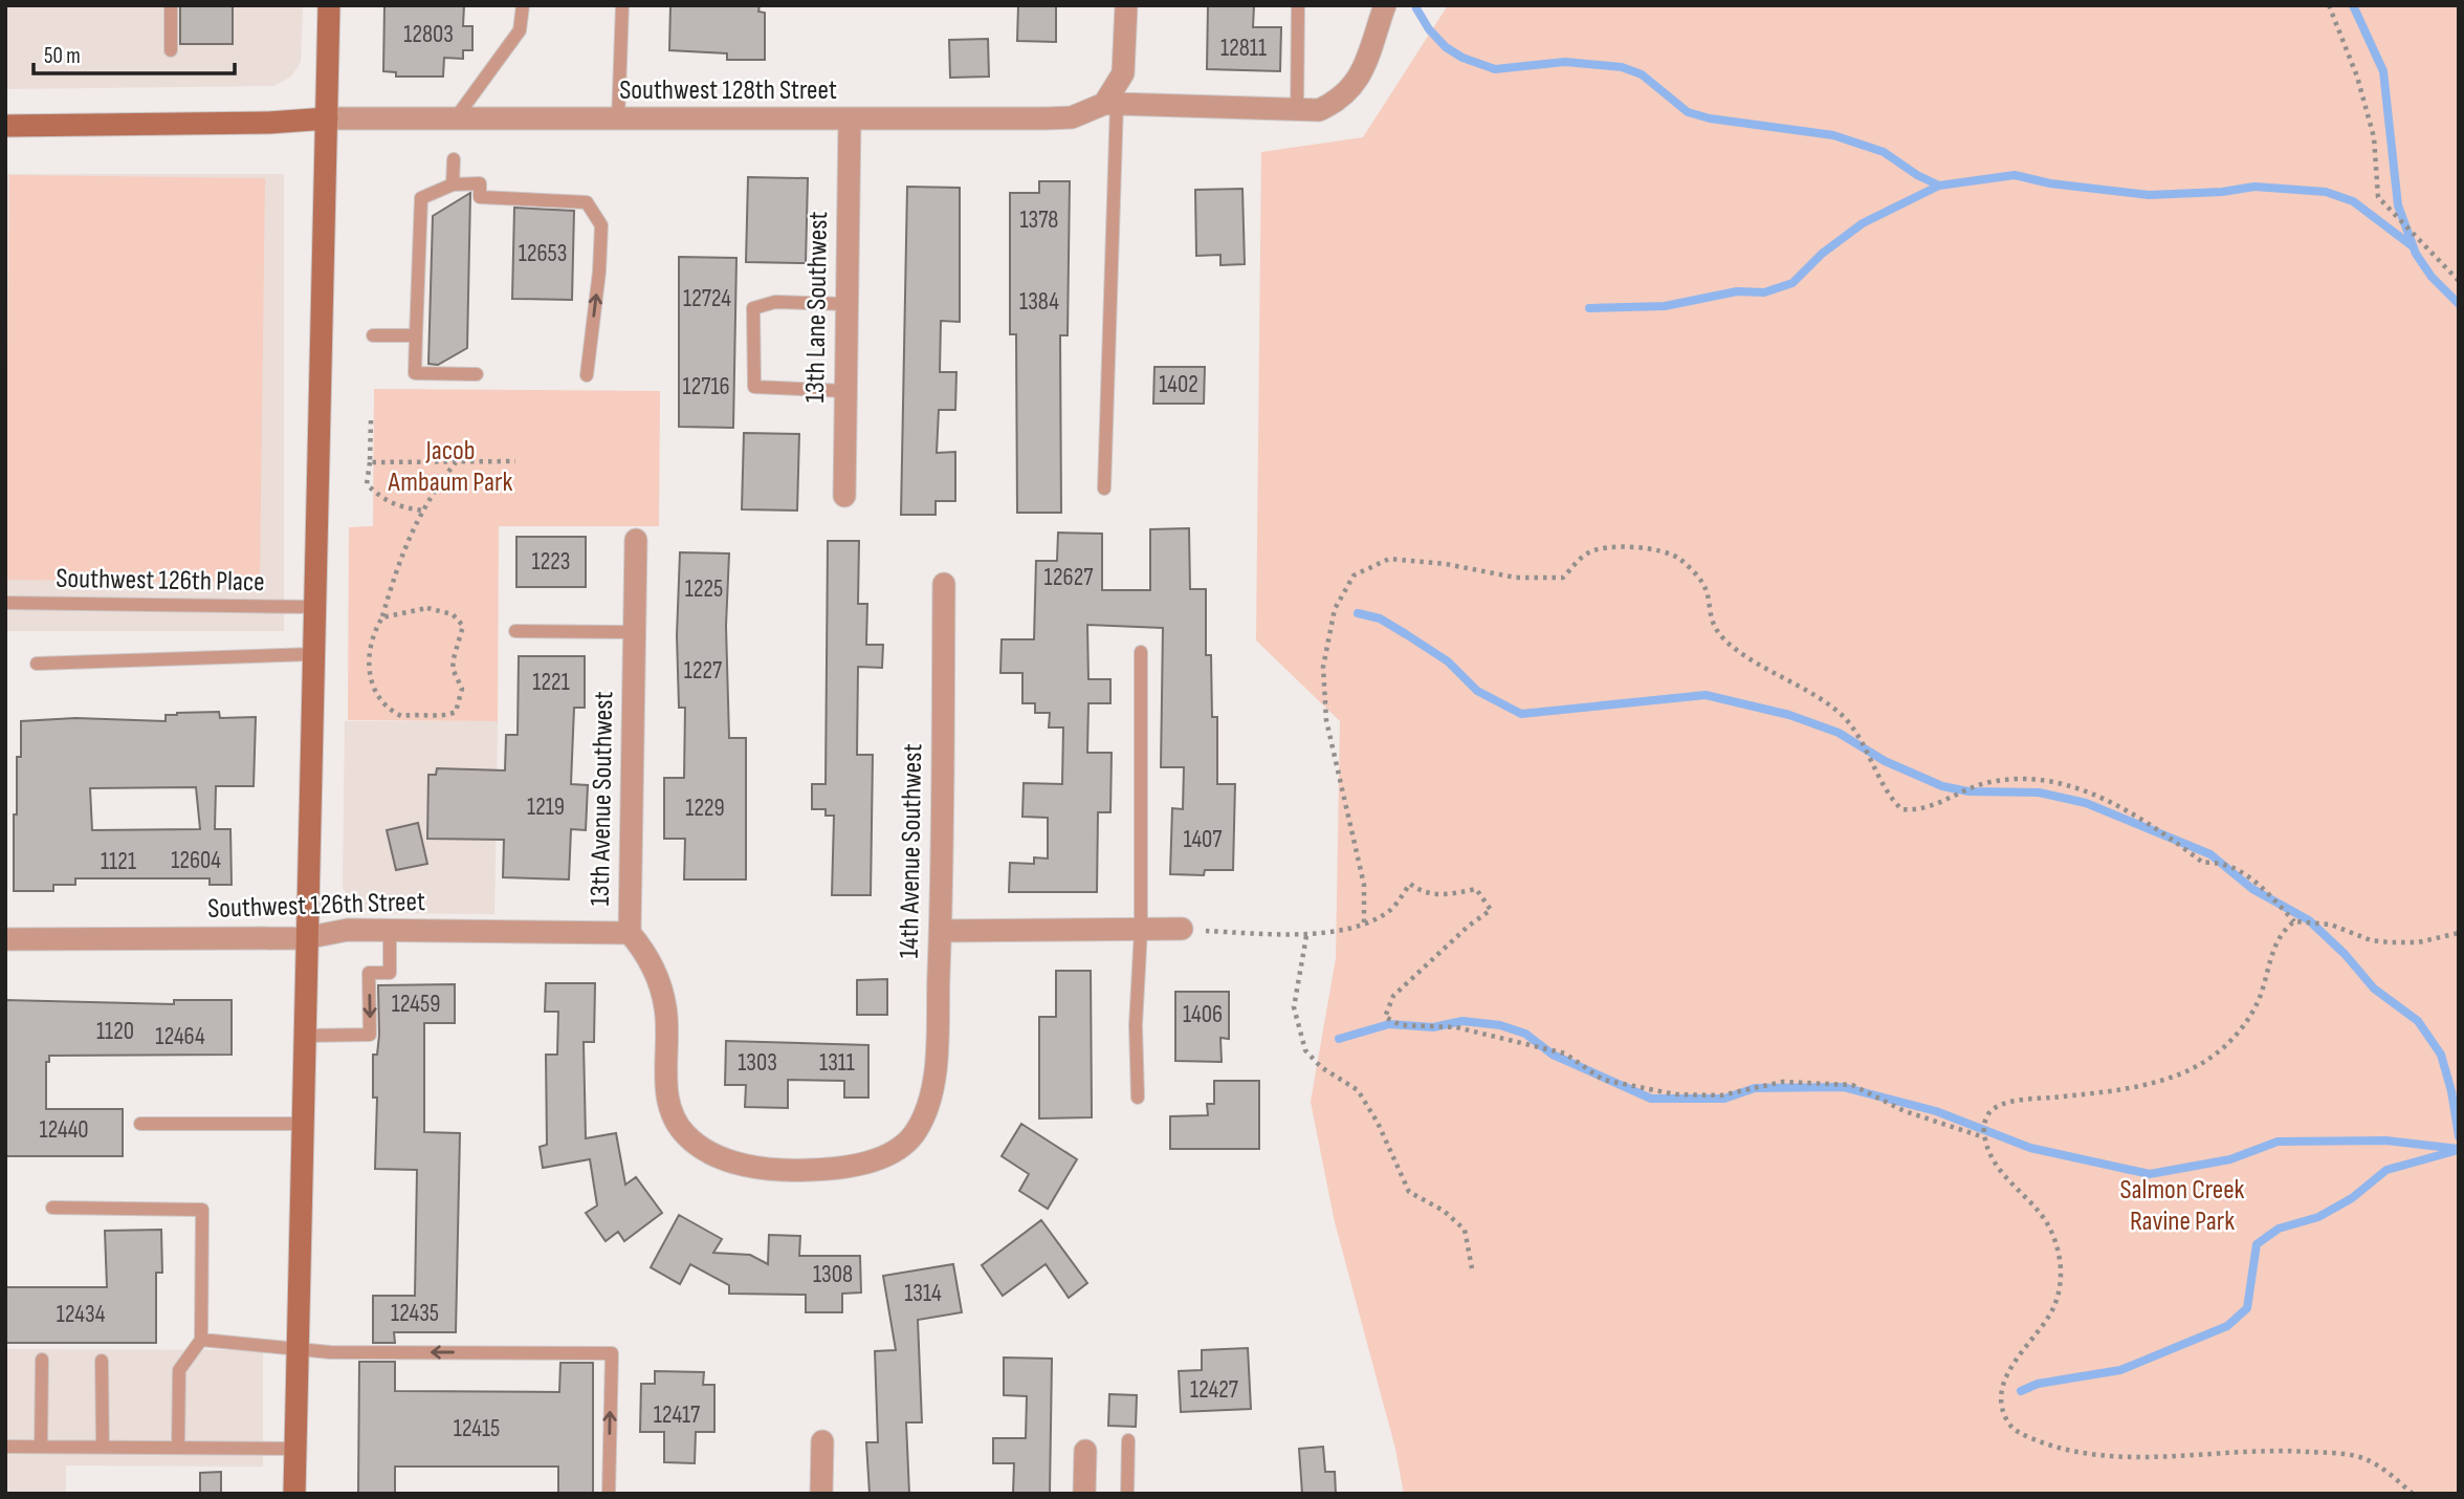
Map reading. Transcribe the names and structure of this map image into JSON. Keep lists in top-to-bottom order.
{
  "streets": {
    "main road": ["Southwest 128th Street"],
    "street": [
      "13th Lane Southwest",
      "13th Avenue Southwest",
      "14th Avenue Southwest",
      "Southwest 126th Street"
    ],
    "lane": ["Southwest 126th Place"]
  },
  "crossings": [
    ["Southwest 128th Street", "13th Lane Southwest"],
    ["13th Avenue Southwest", "14th Avenue Southwest"],
    ["13th Avenue Southwest", "Southwest 126th Street"]
  ],
  "parks": ["Jacob Ambaum Park", "Salmon Creek Ravine Park"],
  "house_numbers": [
    "12803",
    "12811",
    "1378",
    "12653",
    "12724",
    "1384",
    "1402",
    "12716",
    "1223",
    "12627",
    "1225",
    "1227",
    "1221",
    "1219",
    "1229",
    "1407",
    "12604",
    "1121",
    "12459",
    "1406",
    "1120",
    "12464",
    "1303",
    "1311",
    "12440",
    "1308",
    "1314",
    "12435",
    "12434",
    "12427",
    "12417",
    "12415"
  ],
  "scale_bar": "50 m"
}
